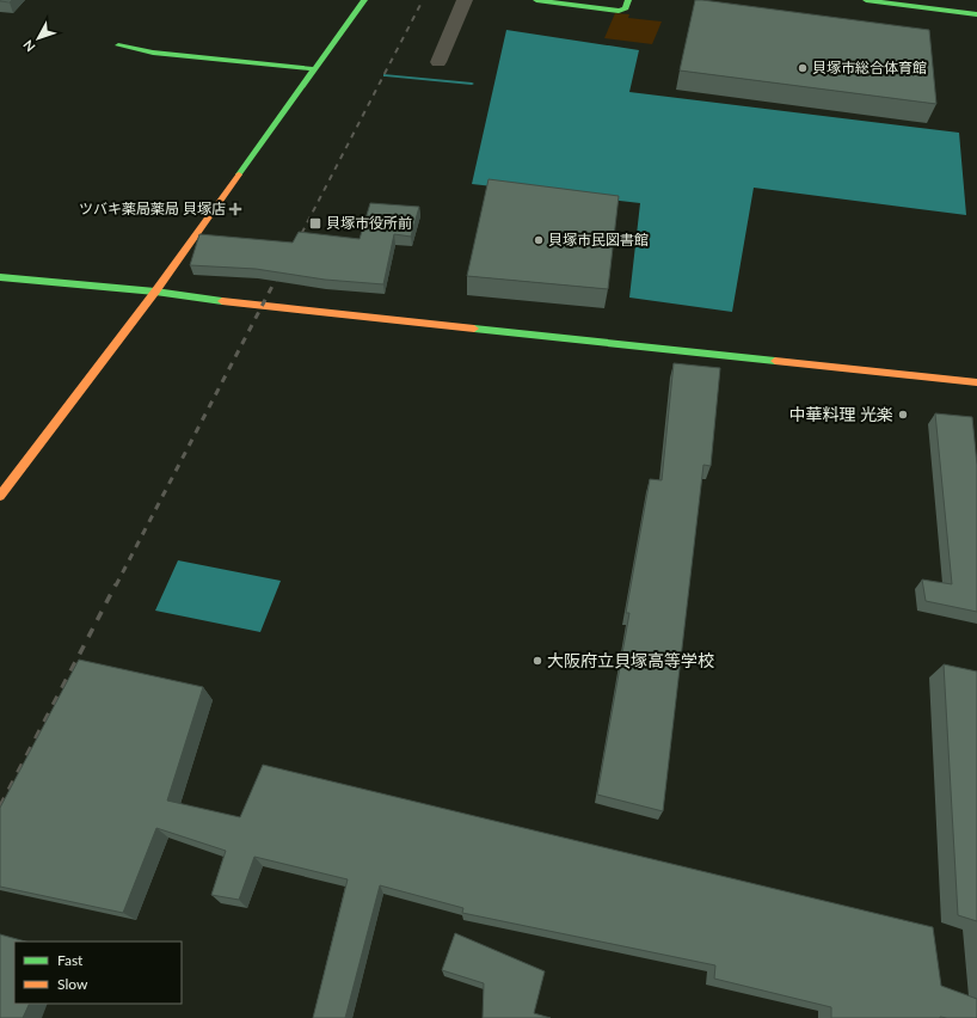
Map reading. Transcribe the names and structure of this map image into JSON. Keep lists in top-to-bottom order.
{
  "places": {
    "other": [
      "貝塚市総合体育館",
      "貝塚市民図書館",
      "中華料理 光楽",
      "大阪府立貝塚高等学校"
    ],
    "health": ["ツバキ薬局薬局 貝塚店"],
    "transit": ["貝塚市役所前"]
  },
  "legend": ["Fast", "Slow"],
  "north": "bottom left"
}
